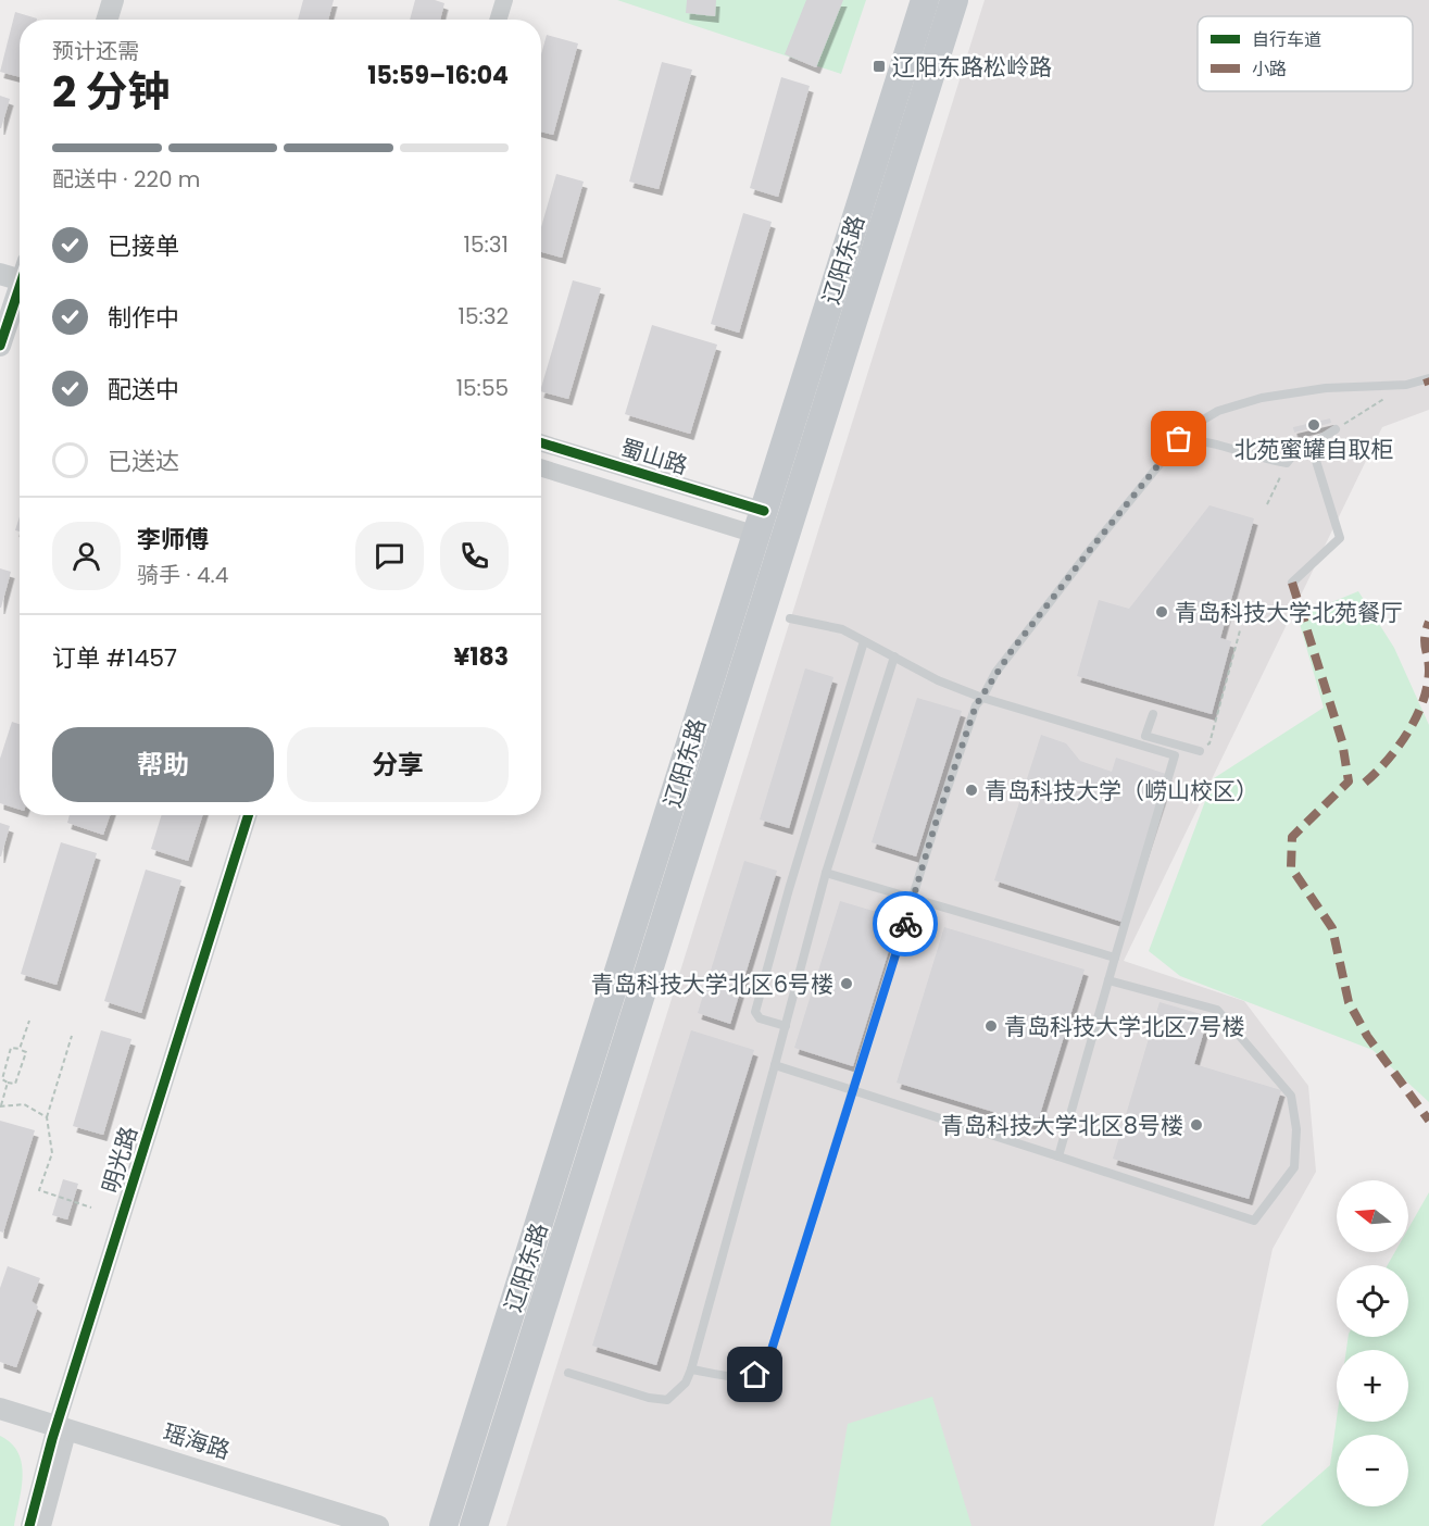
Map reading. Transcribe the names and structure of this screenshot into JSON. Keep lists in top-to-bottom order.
{
  "streets": {
    "main road": ["辽阳东路"],
    "street": ["蜀山路", "明光路", "瑶海路"]
  },
  "crossings": [
    ["辽阳东路", "蜀山路"],
    ["明光路", "瑶海路"]
  ],
  "places": {
    "transit": ["辽阳东路松岭路"],
    "other": [
      "北苑蜜罐自取柜",
      "青岛科技大学北苑餐厅",
      "青岛科技大学（崂山校区）",
      "青岛科技大学北区6号楼",
      "青岛科技大学北区7号楼",
      "青岛科技大学北区8号楼"
    ]
  },
  "legend": ["自行车道", "小路"],
  "north": "left",
  "page": {
    "heading": ["2 分钟", "预计还需", "15:59–16:04"],
    "panel": [
      "李师傅",
      "骑手 · 4.4",
      "订单 #1457",
      "¥183"
    ],
    "bar": "配送中 · 220 m",
    "list": [
      ["已接单", "15:31"],
      ["制作中", "15:32"],
      ["配送中", "15:55"],
      "已送达"
    ],
    "buttons": ["帮助", "分享"],
    "map_buttons": ["+", "−"]
  }
}
